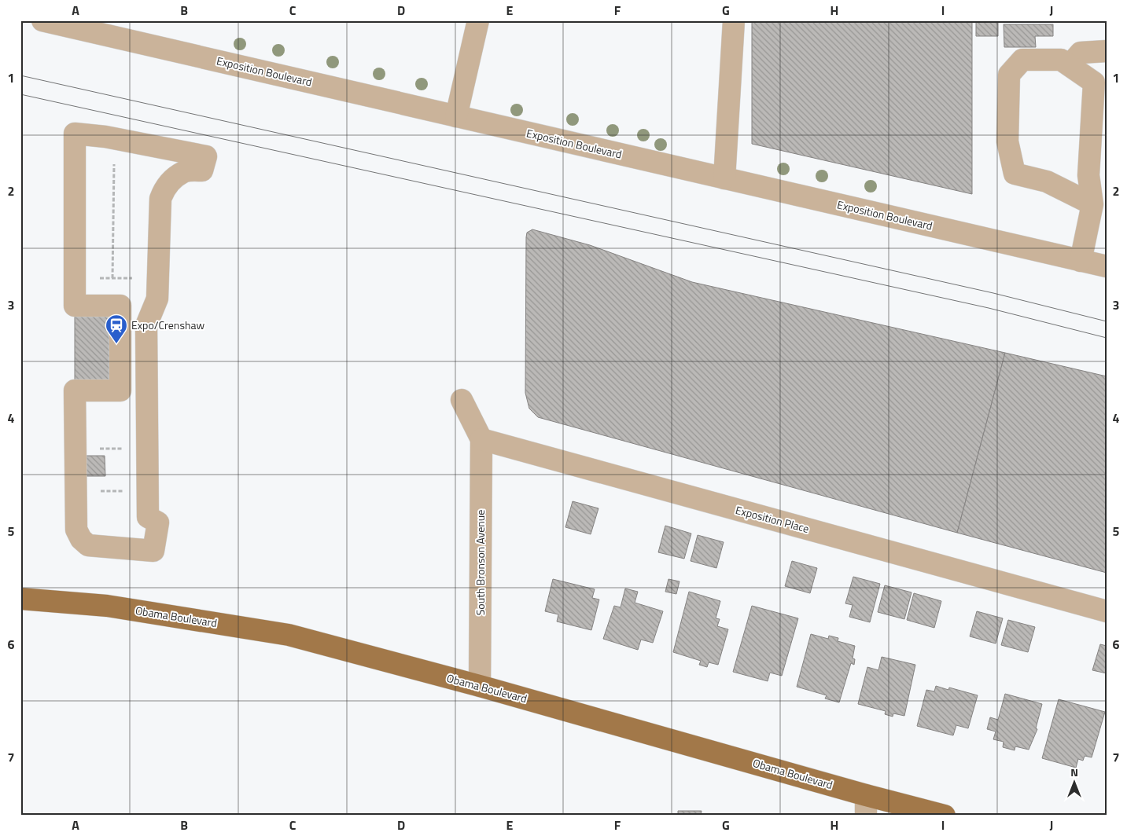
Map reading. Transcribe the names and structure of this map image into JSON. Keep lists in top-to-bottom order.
{
  "streets": {
    "main road": ["Obama Boulevard"],
    "street": ["Exposition Boulevard", "Exposition Place", "South Bronson Avenue"]
  },
  "crossings": [
    ["Exposition Place", "South Bronson Avenue"],
    ["South Bronson Avenue", "Obama Boulevard"]
  ],
  "places": {
    "station": ["Expo/Crenshaw"]
  },
  "north": "top",
  "grid": {
    "columns": [
      "A",
      "B",
      "C",
      "D",
      "E",
      "F",
      "G",
      "H",
      "I",
      "J"
    ],
    "rows": [
      "1",
      "2",
      "3",
      "4",
      "5",
      "6",
      "7"
    ]
  }
}
